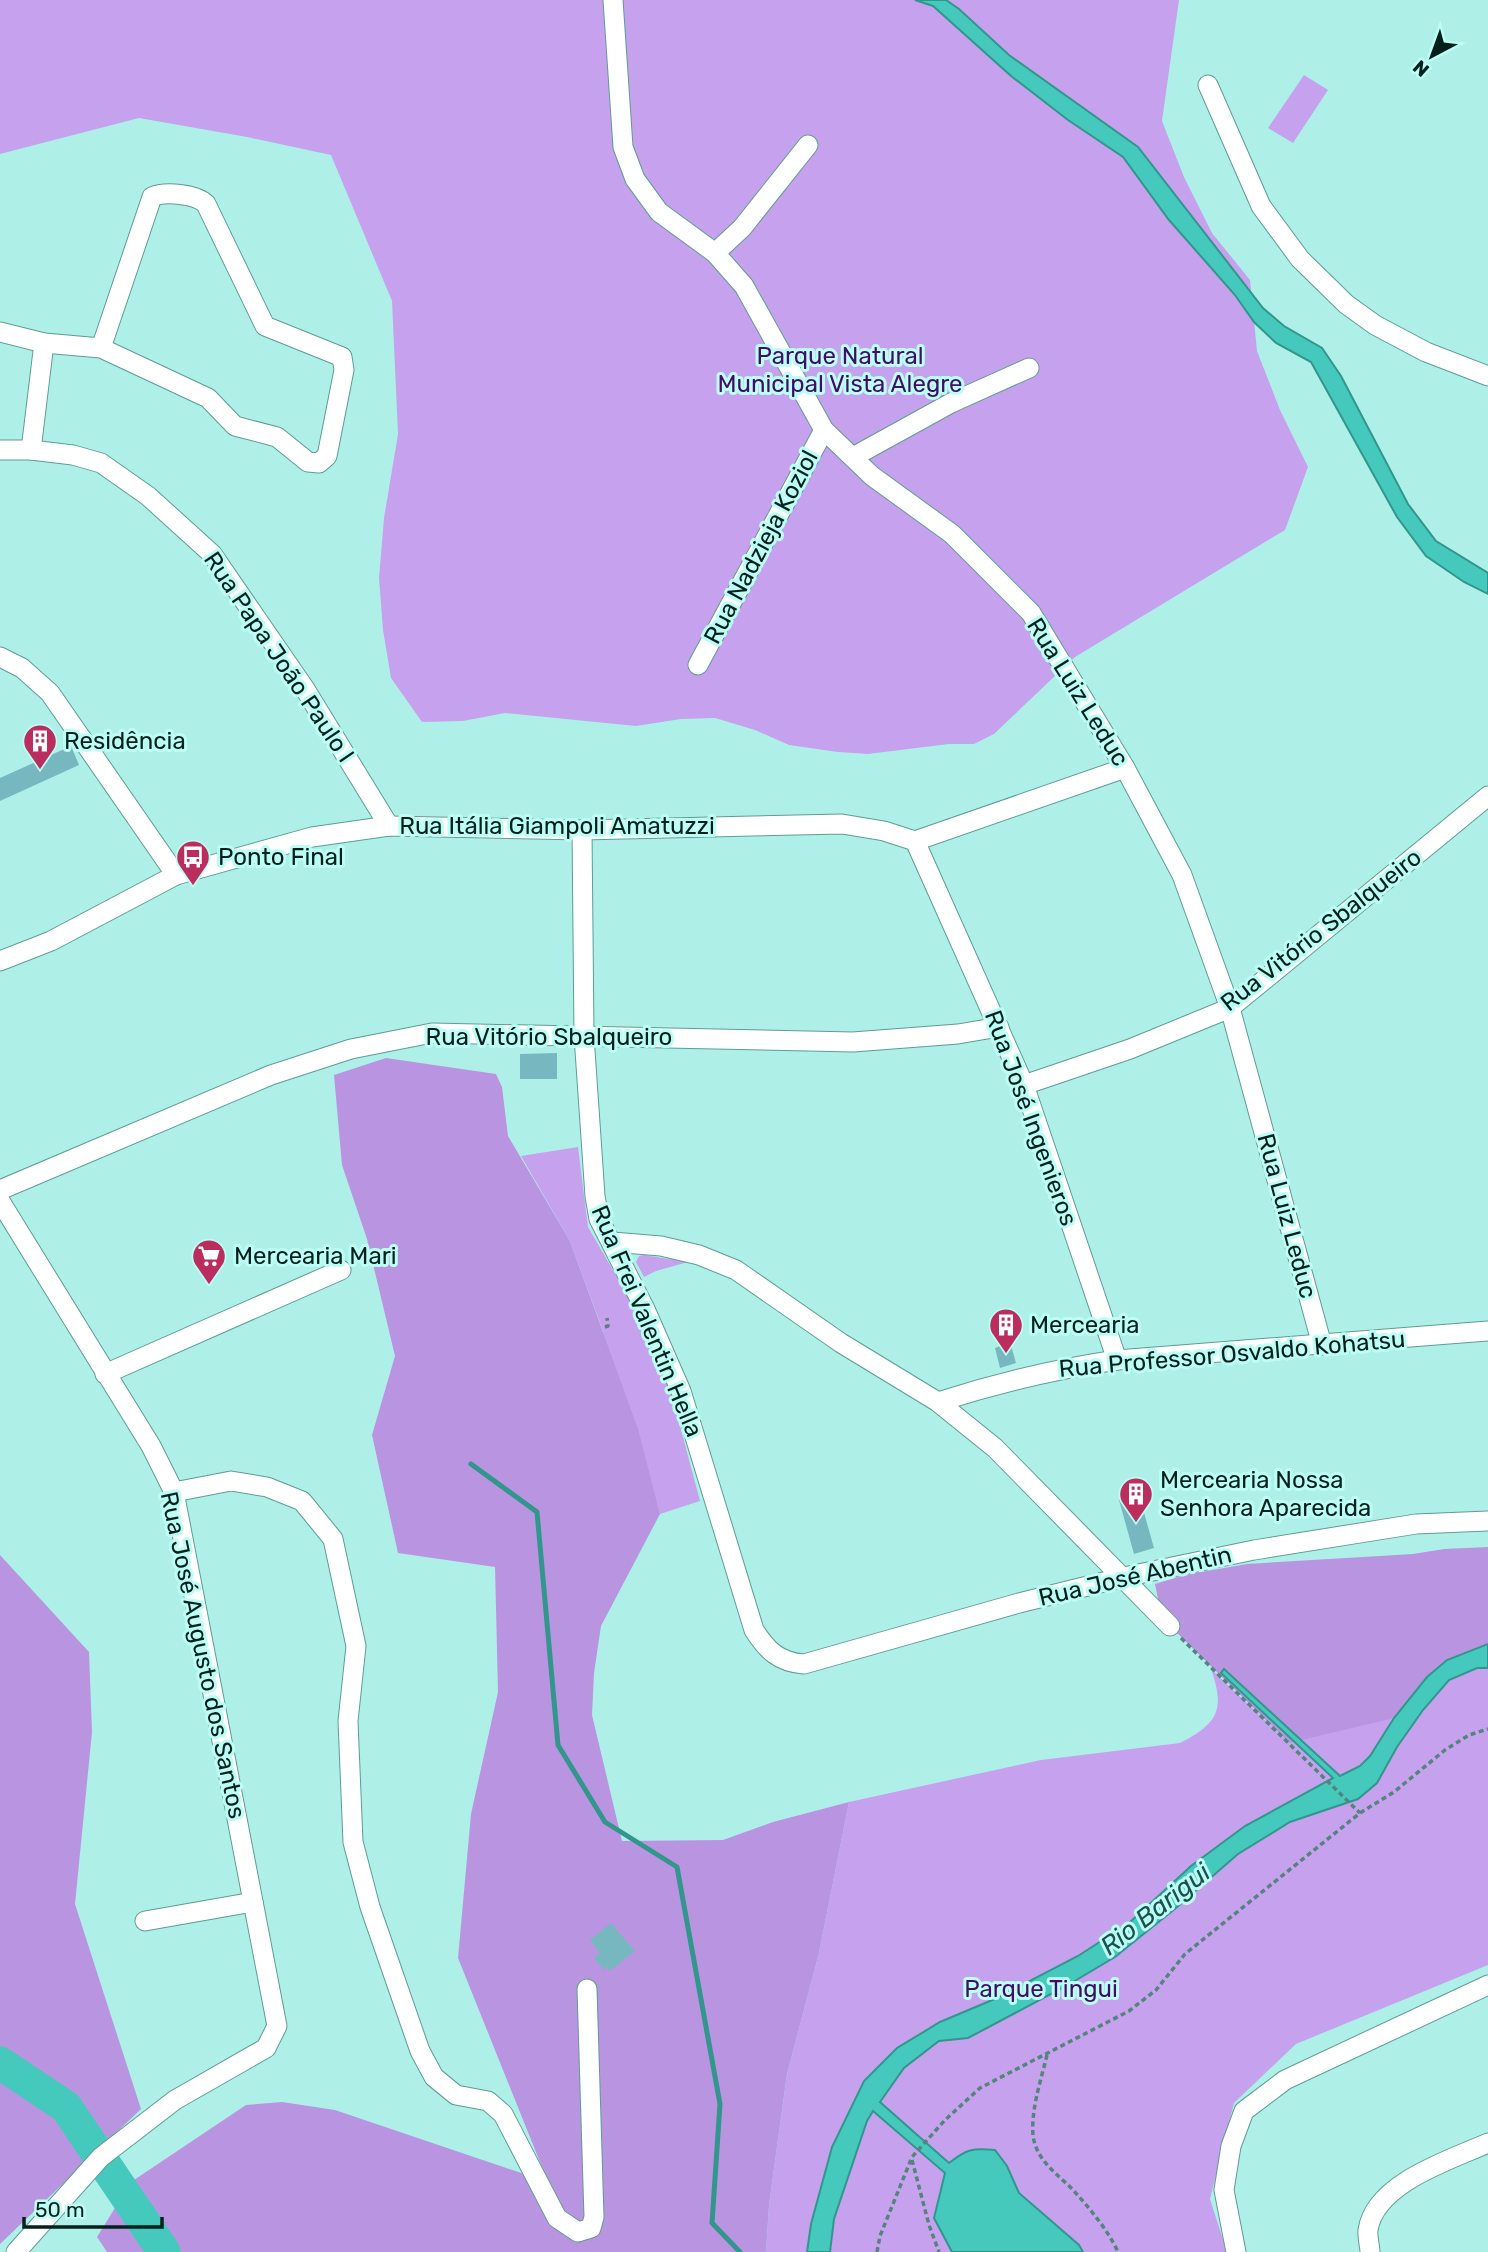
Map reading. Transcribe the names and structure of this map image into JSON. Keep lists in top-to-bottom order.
{
  "streets": {
    "street": [
      "Rua Nadzieja Koziol",
      "Rua Papa João Paulo I",
      "Rua Luiz Leduc",
      "Rua Itália Giampoli Amatuzzi",
      "Rua Vitório Sbalqueiro",
      "Rua José Ingenieros",
      "Rua Frei Valentin Hella",
      "Rua Professor Osvaldo Kohatsu",
      "Rua José Abentin",
      "Rua José Augusto dos Santos"
    ]
  },
  "crossings": [
    ["Rua Nadzieja Koziol", "Rua Luiz Leduc"],
    ["Rua Papa João Paulo I", "Rua Itália Giampoli Amatuzzi"],
    ["Rua Luiz Leduc", "Rua Vitório Sbalqueiro"],
    ["Rua Luiz Leduc", "Rua Professor Osvaldo Kohatsu"],
    ["Rua Itália Giampoli Amatuzzi", "Rua José Ingenieros"],
    ["Rua Itália Giampoli Amatuzzi", "Rua Frei Valentin Hella"],
    ["Rua Vitório Sbalqueiro", "Rua José Ingenieros"],
    ["Rua Vitório Sbalqueiro", "Rua Frei Valentin Hella"],
    ["Rua José Ingenieros", "Rua Professor Osvaldo Kohatsu"],
    ["Rua Frei Valentin Hella", "Rua José Abentin"]
  ],
  "water": ["Rio Barigui"],
  "parks": ["Parque Natural Municipal Vista Alegre", "Parque Tingui"],
  "places": {
    "building": ["Residência", "Mercearia", "Mercearia Nossa Senhora Aparecida"],
    "bus stop": ["Ponto Final"],
    "supermarket": ["Mercearia Mari"]
  },
  "scale_bar": "50 m",
  "north": "bottom left"
}
